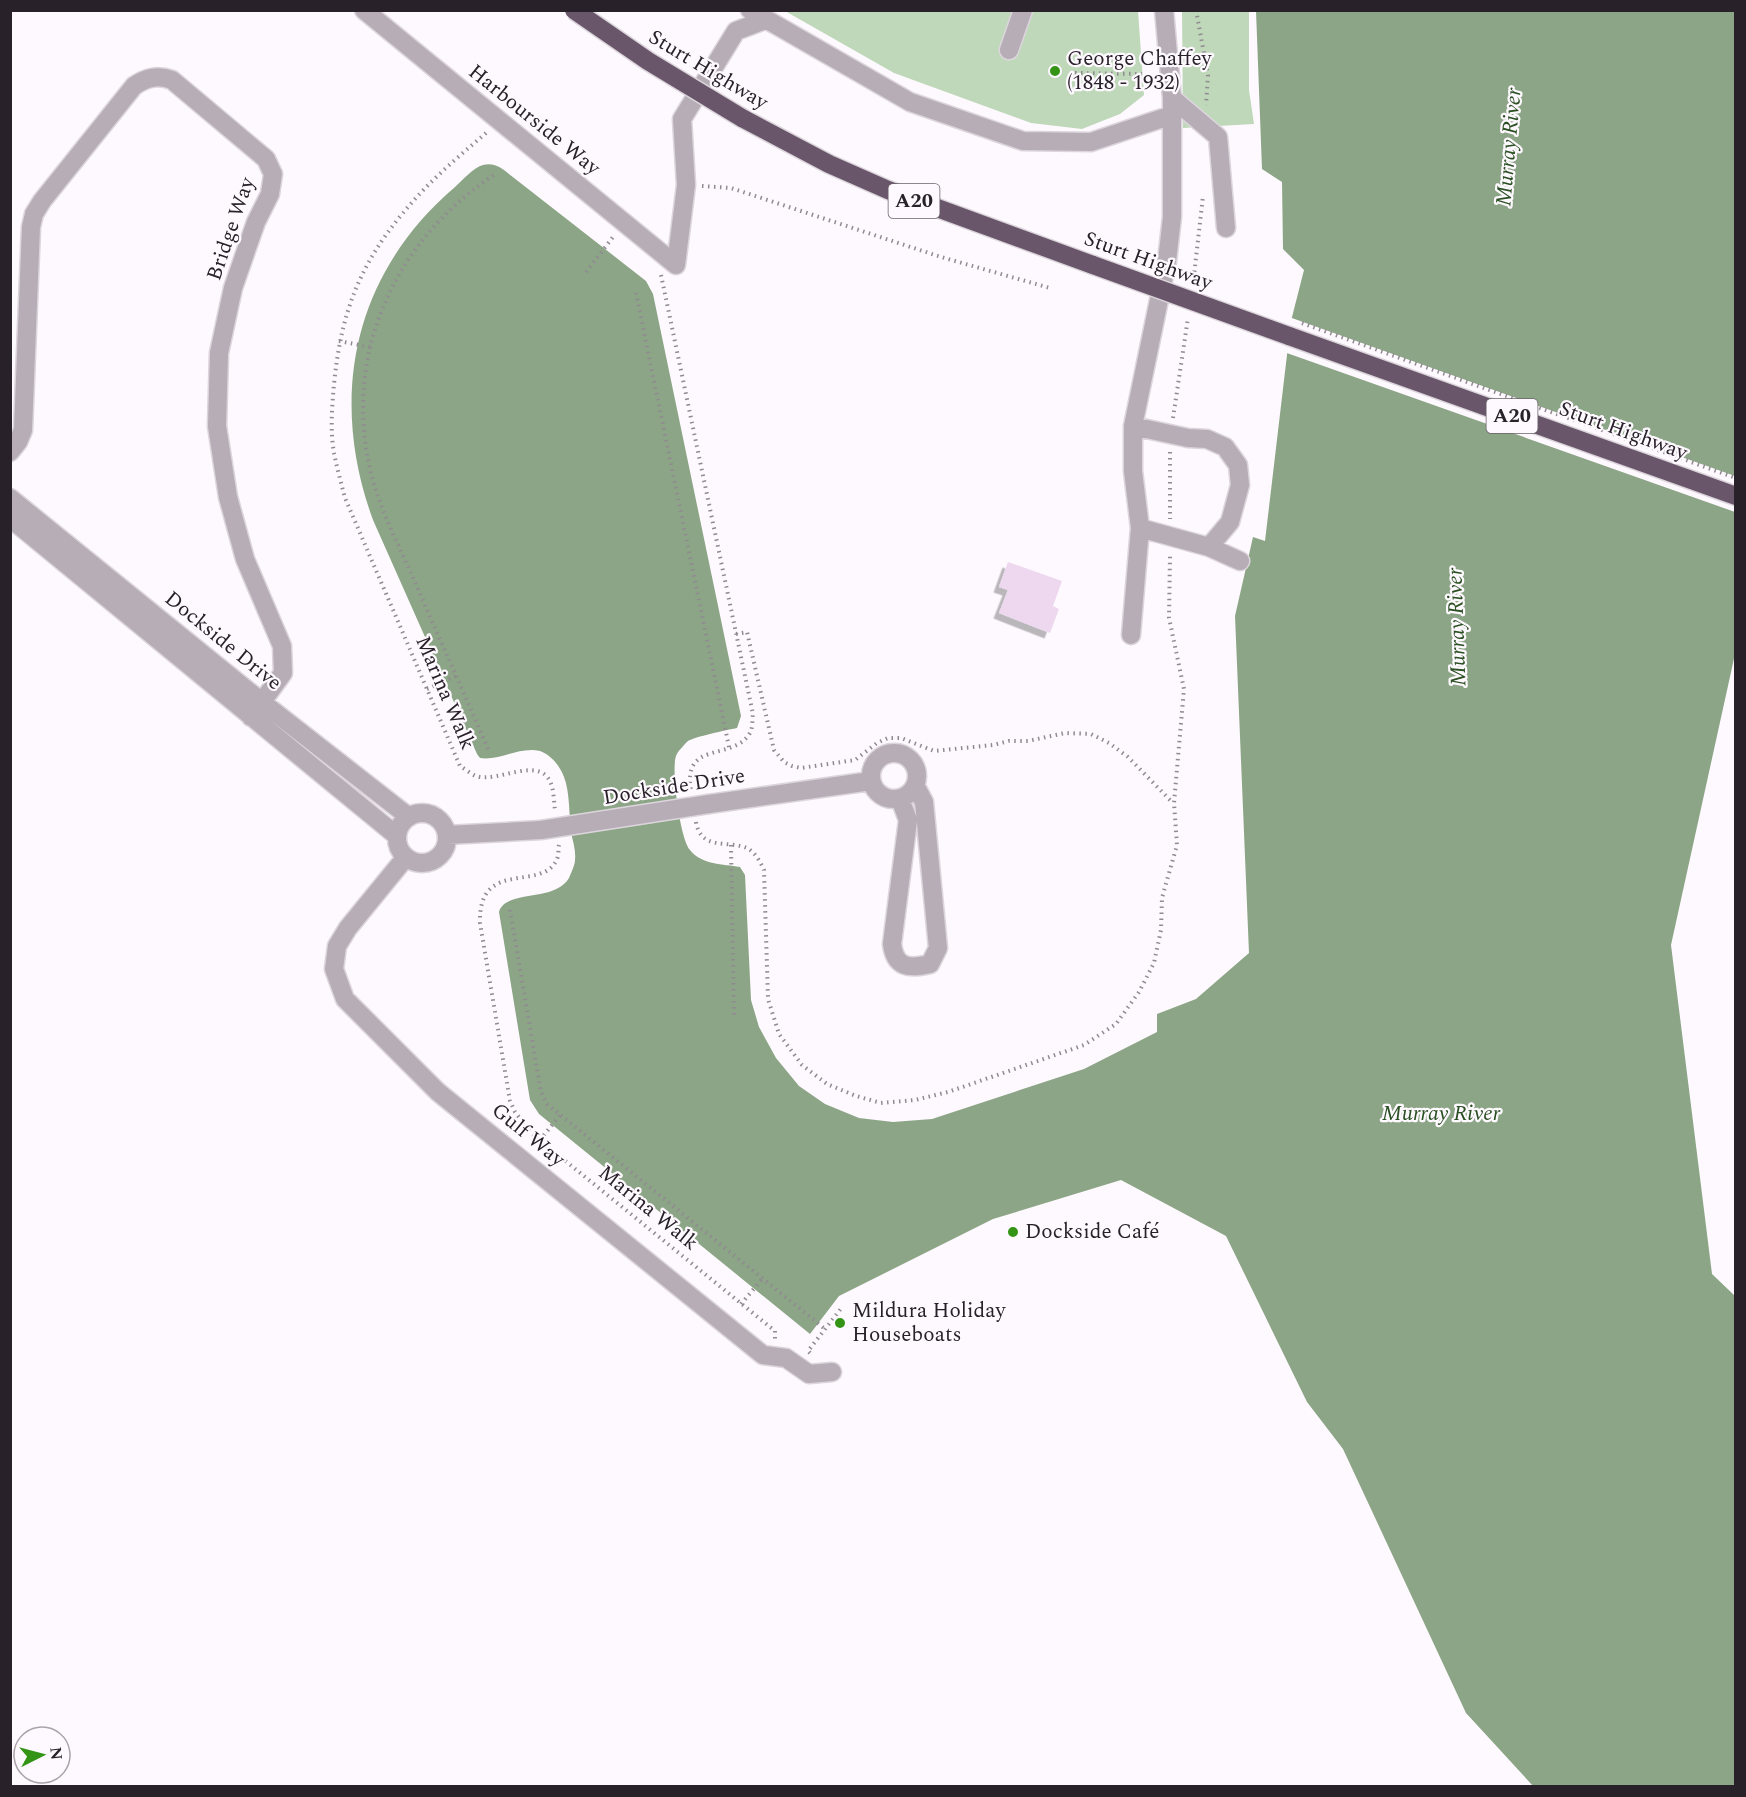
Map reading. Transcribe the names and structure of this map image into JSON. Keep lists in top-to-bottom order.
{
  "streets": {
    "highway": ["Sturt Highway", "A20"],
    "street": [
      "Harbourside Way",
      "Bridge Way",
      "Dockside Drive",
      "Gulf Way"
    ],
    "path": ["Marina Walk"]
  },
  "crossings": [
    ["Bridge Way", "Dockside Drive"],
    ["Dockside Drive", "Marina Walk"],
    ["Dockside Drive", "Gulf Way"],
    ["Marina Walk", "Gulf Way"]
  ],
  "water": ["Murray River"],
  "places": ["George Chaffey (1848 - 1932)", "Dockside Café", "Mildura Holiday Houseboats"],
  "north": "right"
}
